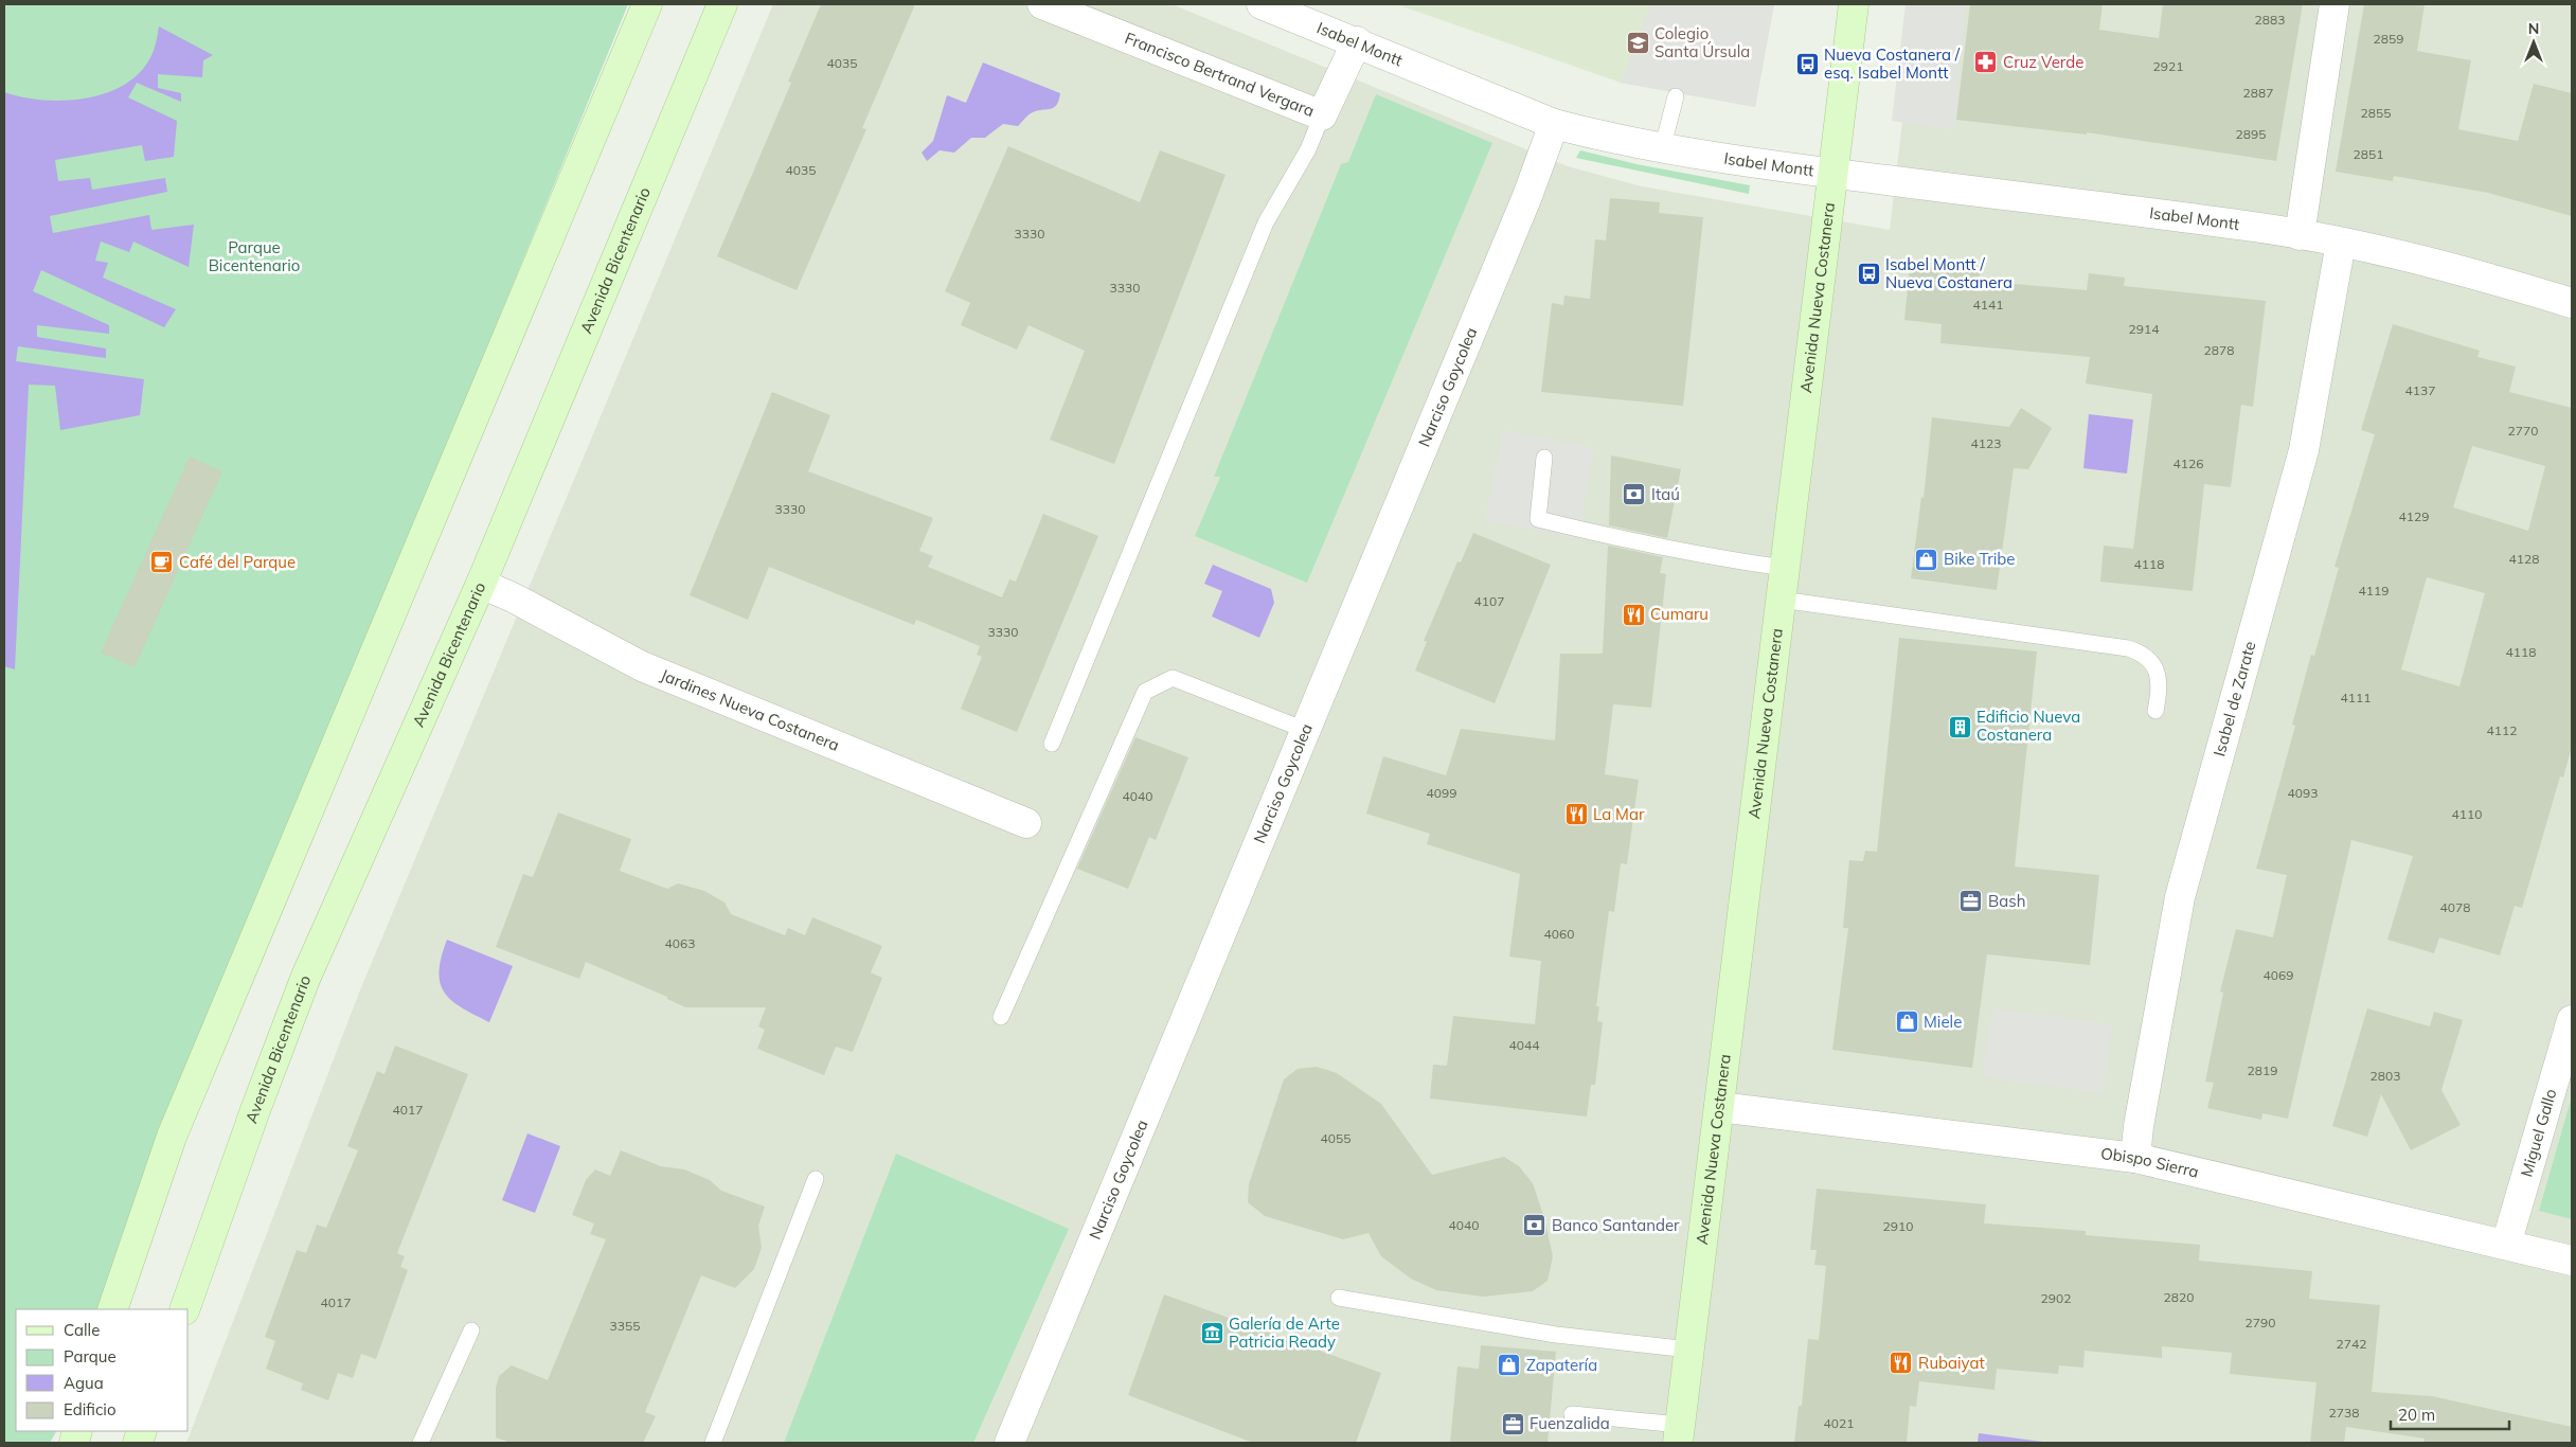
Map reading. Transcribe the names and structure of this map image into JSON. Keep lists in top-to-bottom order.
{
  "streets": {
    "main road": ["Avenida Bicentenario", "Avenida Nueva Costanera"],
    "street": [
      "Isabel Montt",
      "Francisco Bertrand Vergara",
      "Narciso Goycolea",
      "Isabel de Zarate",
      "Jardines Nueva Costanera",
      "Miguel Gallo",
      "Obispo Sierra"
    ]
  },
  "crossings": [
    ["Isabel Montt", "Francisco Bertrand Vergara"],
    ["Isabel Montt", "Avenida Nueva Costanera"],
    ["Isabel Montt", "Narciso Goycolea"],
    ["Isabel Montt", "Isabel de Zarate"],
    ["Avenida Bicentenario", "Jardines Nueva Costanera"],
    ["Avenida Nueva Costanera", "Obispo Sierra"],
    ["Isabel de Zarate", "Obispo Sierra"],
    ["Miguel Gallo", "Obispo Sierra"]
  ],
  "parks": ["Parque Bicentenario"],
  "places": {
    "school or university": ["Colegio Santa Úrsula"],
    "pharmacy": ["Cruz Verde"],
    "bus stop": ["Nueva Costanera / esq. Isabel Montt", "Isabel Montt / Nueva Costanera"],
    "bank": ["Itaú", "Banco Santander"],
    "shop": ["Bike Tribe", "Miele", "Zapatería"],
    "cafe": ["Café del Parque"],
    "restaurant": ["Cumaru", "La Mar", "Rubaiyat"],
    "building": ["Edificio Nueva Costanera"],
    "office": ["Bash", "Fuenzalida"],
    "museum": ["Galería de Arte Patricia Ready"]
  },
  "house_numbers": [
    "2883",
    "2859",
    "4035",
    "2921",
    "2887",
    "2855",
    "2895",
    "2851",
    "4035",
    "3330",
    "3330",
    "4141",
    "2914",
    "2878",
    "4137",
    "2770",
    "4123",
    "4126",
    "3330",
    "4129",
    "4128",
    "4118",
    "4119",
    "4107",
    "3330",
    "4118",
    "4111",
    "4112",
    "4099",
    "4093",
    "4040",
    "4110",
    "4078",
    "4060",
    "4063",
    "4069",
    "4044",
    "2819",
    "2803",
    "4017",
    "4055",
    "4040",
    "2910",
    "2820",
    "2902",
    "4017",
    "2790",
    "3355",
    "2742",
    "2738",
    "4021"
  ],
  "legend": [
    "Calle",
    "Parque",
    "Agua",
    "Edificio"
  ],
  "scale_bar": "20 m",
  "north": "top"
}
